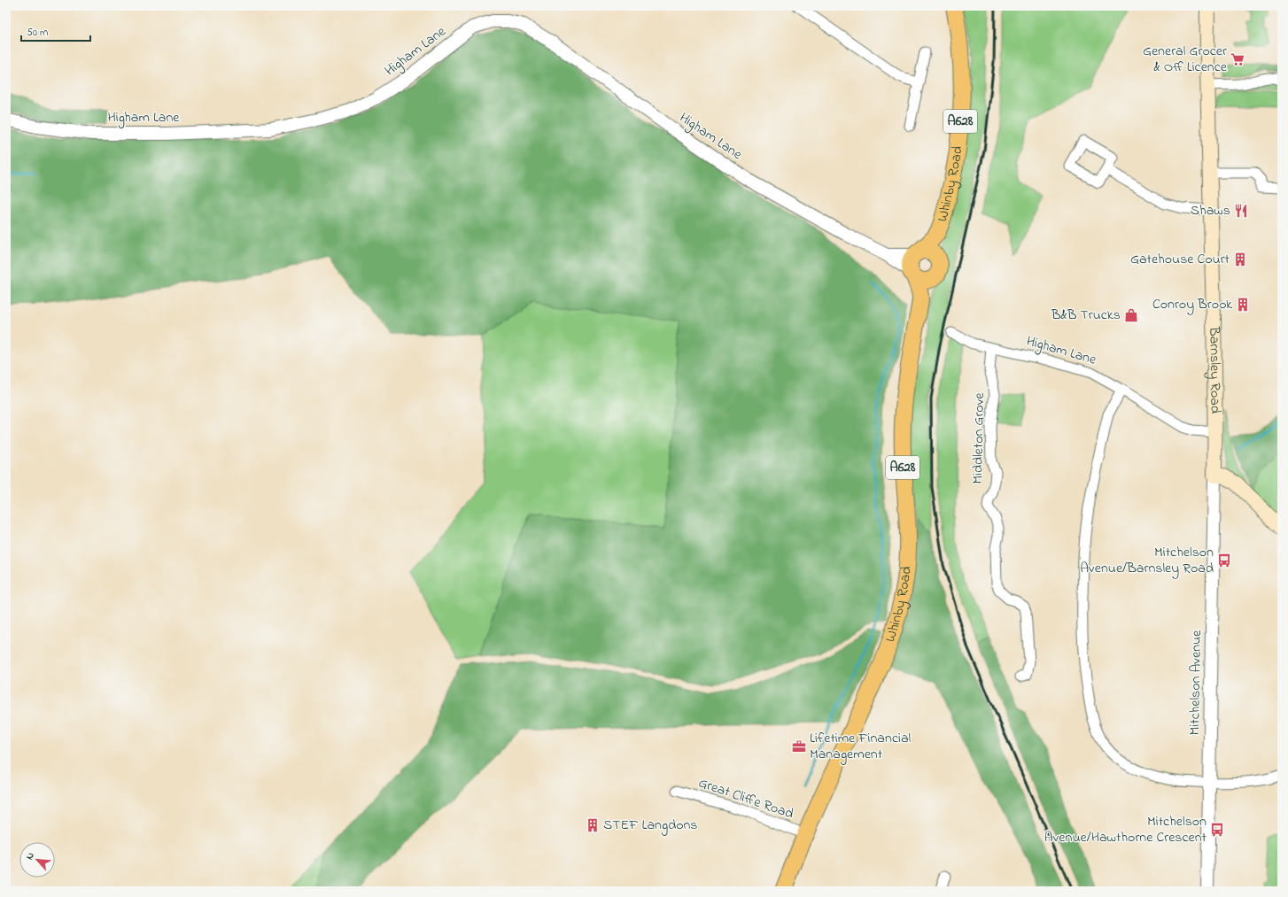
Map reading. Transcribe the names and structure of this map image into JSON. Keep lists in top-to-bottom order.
{
  "streets": {
    "highway": ["A628", "Whinby Road"],
    "main road": ["Barnsley Road"],
    "street": [
      "Higham Lane",
      "Middleton Grove",
      "Mitchelson Avenue",
      "Great Cliffe Road"
    ]
  },
  "crossings": [
    ["Higham Lane", "Whinby Road"],
    ["Higham Lane", "Barnsley Road"],
    ["Higham Lane", "Middleton Grove"],
    ["Whinby Road", "Great Cliffe Road"],
    ["Barnsley Road", "Mitchelson Avenue"]
  ],
  "places": {
    "supermarket": ["General Grocer & Off Licence"],
    "restaurant": ["Shaws"],
    "building": ["Gatehouse Court", "Conroy Brook", "STEF Langdons"],
    "shop": ["B&B Trucks"],
    "bus stop": ["Mitchelson Avenue/Barnsley Road", "Mitchelson Avenue/Hawthorne Crescent"],
    "office": ["Lifetime Financial Management"]
  },
  "scale_bar": "50 m",
  "north": "top left"
}
